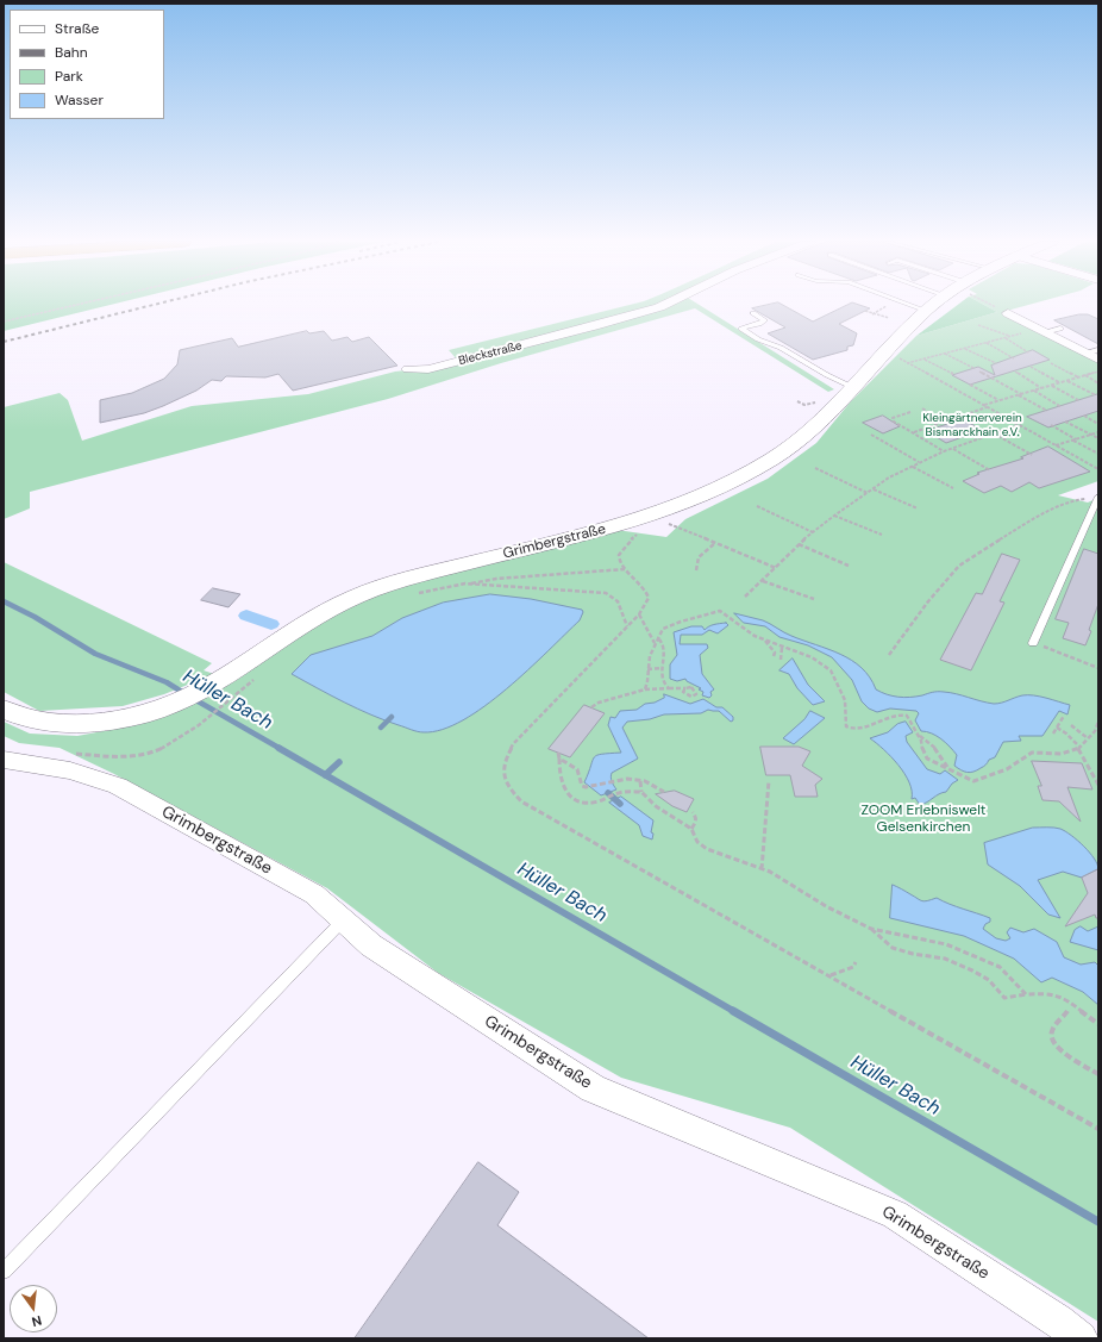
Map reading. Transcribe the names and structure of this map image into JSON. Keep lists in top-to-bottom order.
{
  "streets": {
    "street": ["Bleckstraße", "Grimbergstraße"]
  },
  "water": ["Hüller Bach"],
  "parks": ["Kleingärtnerverein Bismarckhain e.V.", "ZOOM Erlebniswelt Gelsenkirchen"],
  "legend": [
    "Straße",
    "Bahn",
    "Park",
    "Wasser"
  ],
  "north": "bottom"
}
